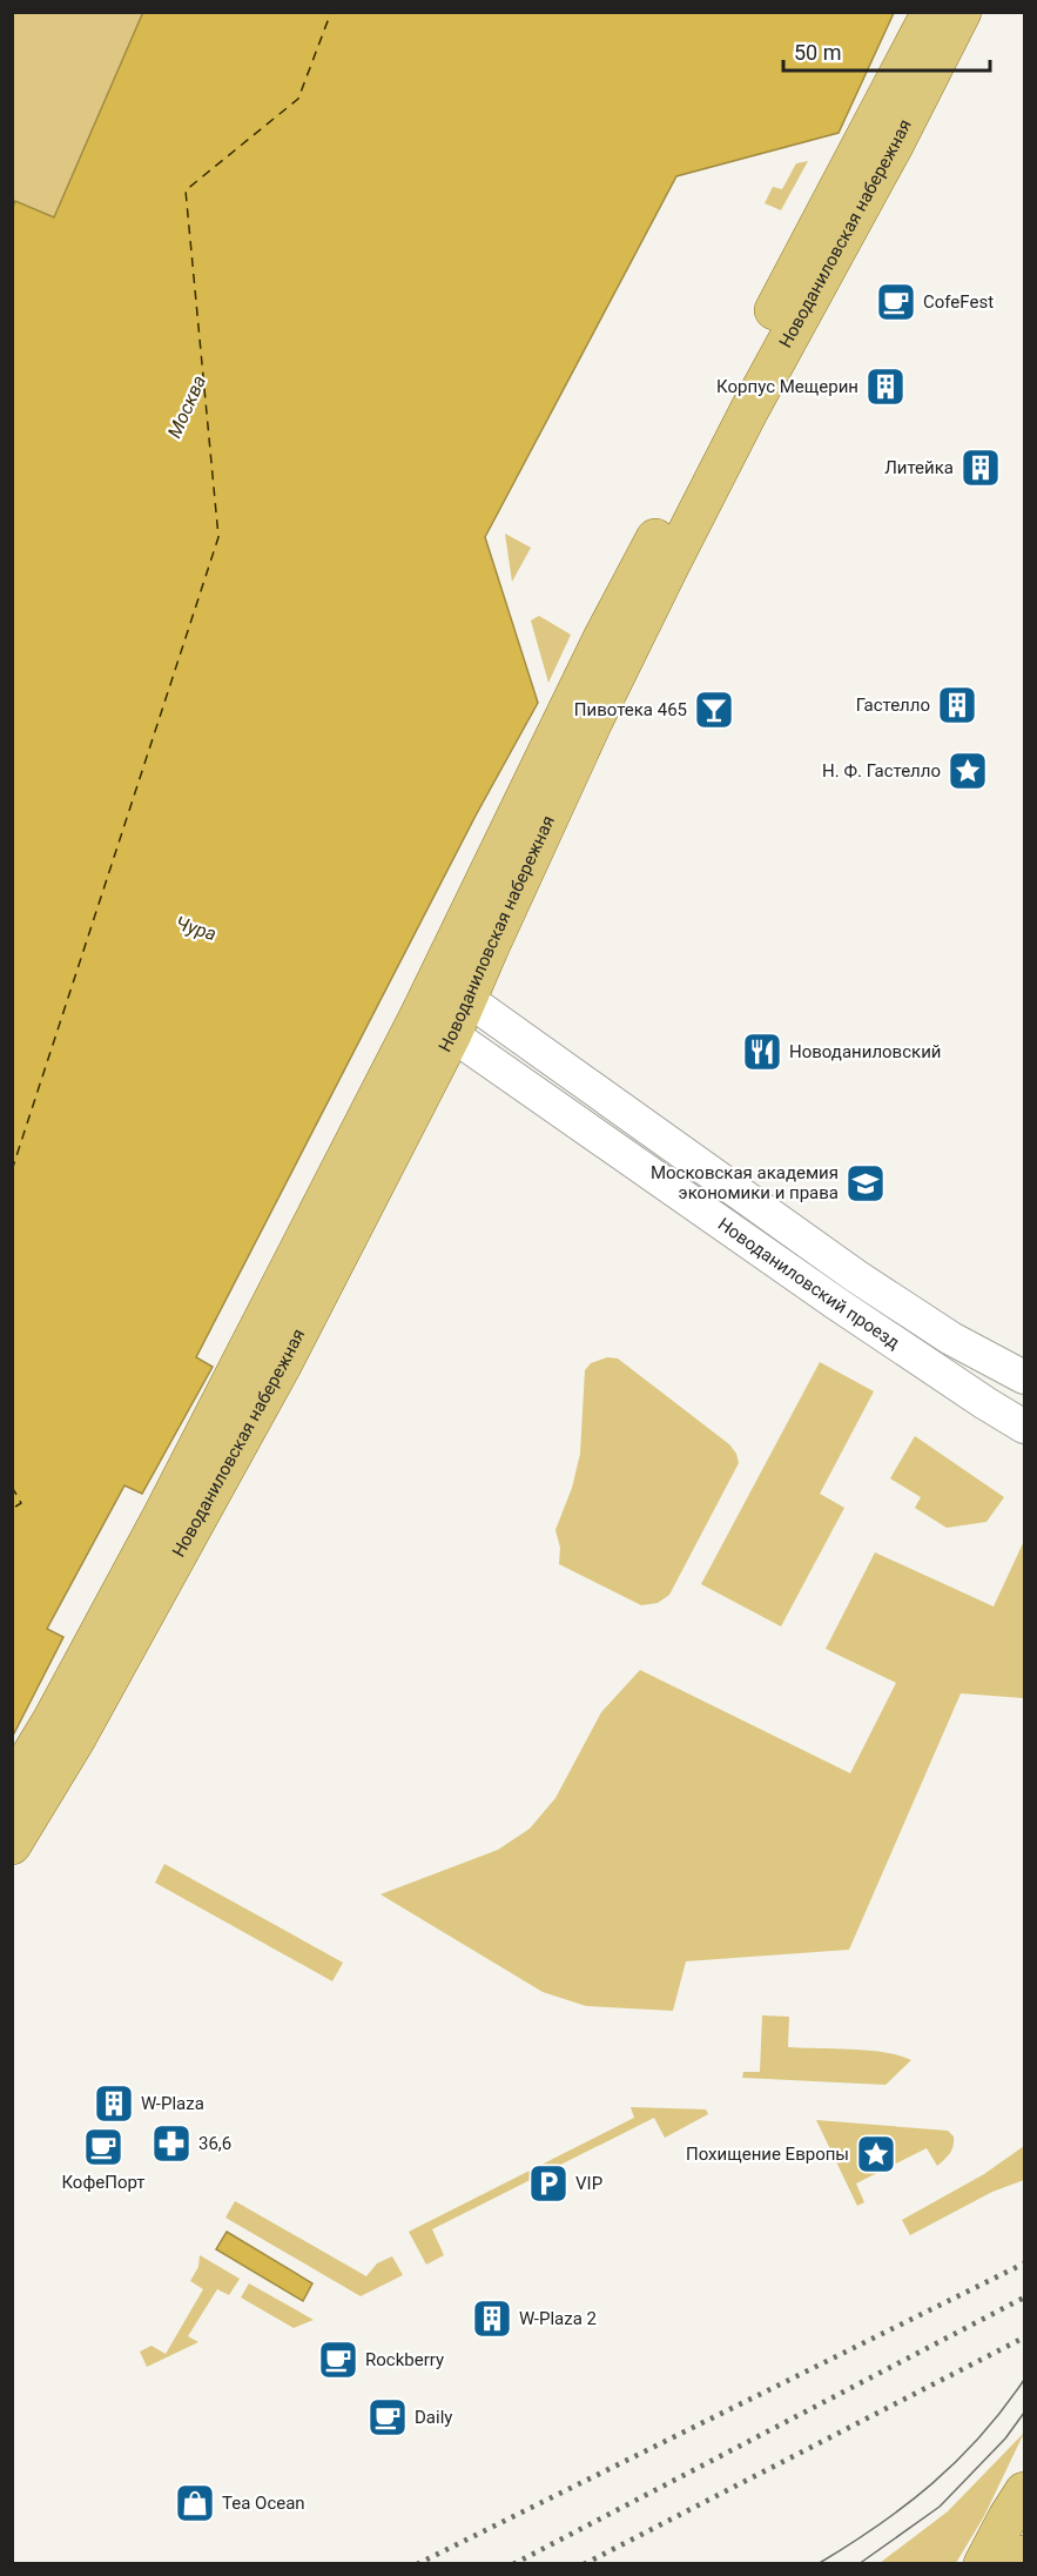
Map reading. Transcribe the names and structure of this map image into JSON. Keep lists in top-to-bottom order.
{
  "streets": {
    "main road": ["Новоданиловская набережная"],
    "street": ["Новоданиловский проезд"]
  },
  "crossings": [
    ["Новоданиловская набережная", "Новоданиловский проезд"]
  ],
  "water": ["Москва", "Чура"],
  "places": {
    "cafe": [
      "CofeFest",
      "КофеПорт",
      "Rockberry",
      "Daily"
    ],
    "building": [
      "Корпус Мещерин",
      "Литейка",
      "Гастелло",
      "W-Plaza",
      "W-Plaza 2"
    ],
    "bar": ["Пивотека 465"],
    "place": ["Н. Ф. Гастелло", "Похищение Европы"],
    "restaurant": ["Новоданиловский"],
    "school or university": ["Московская академия экономики и права"],
    "pharmacy": ["36,6"],
    "parking": ["VIP"],
    "shop": ["Tea Ocean"]
  },
  "scale_bar": "50 m"
}
